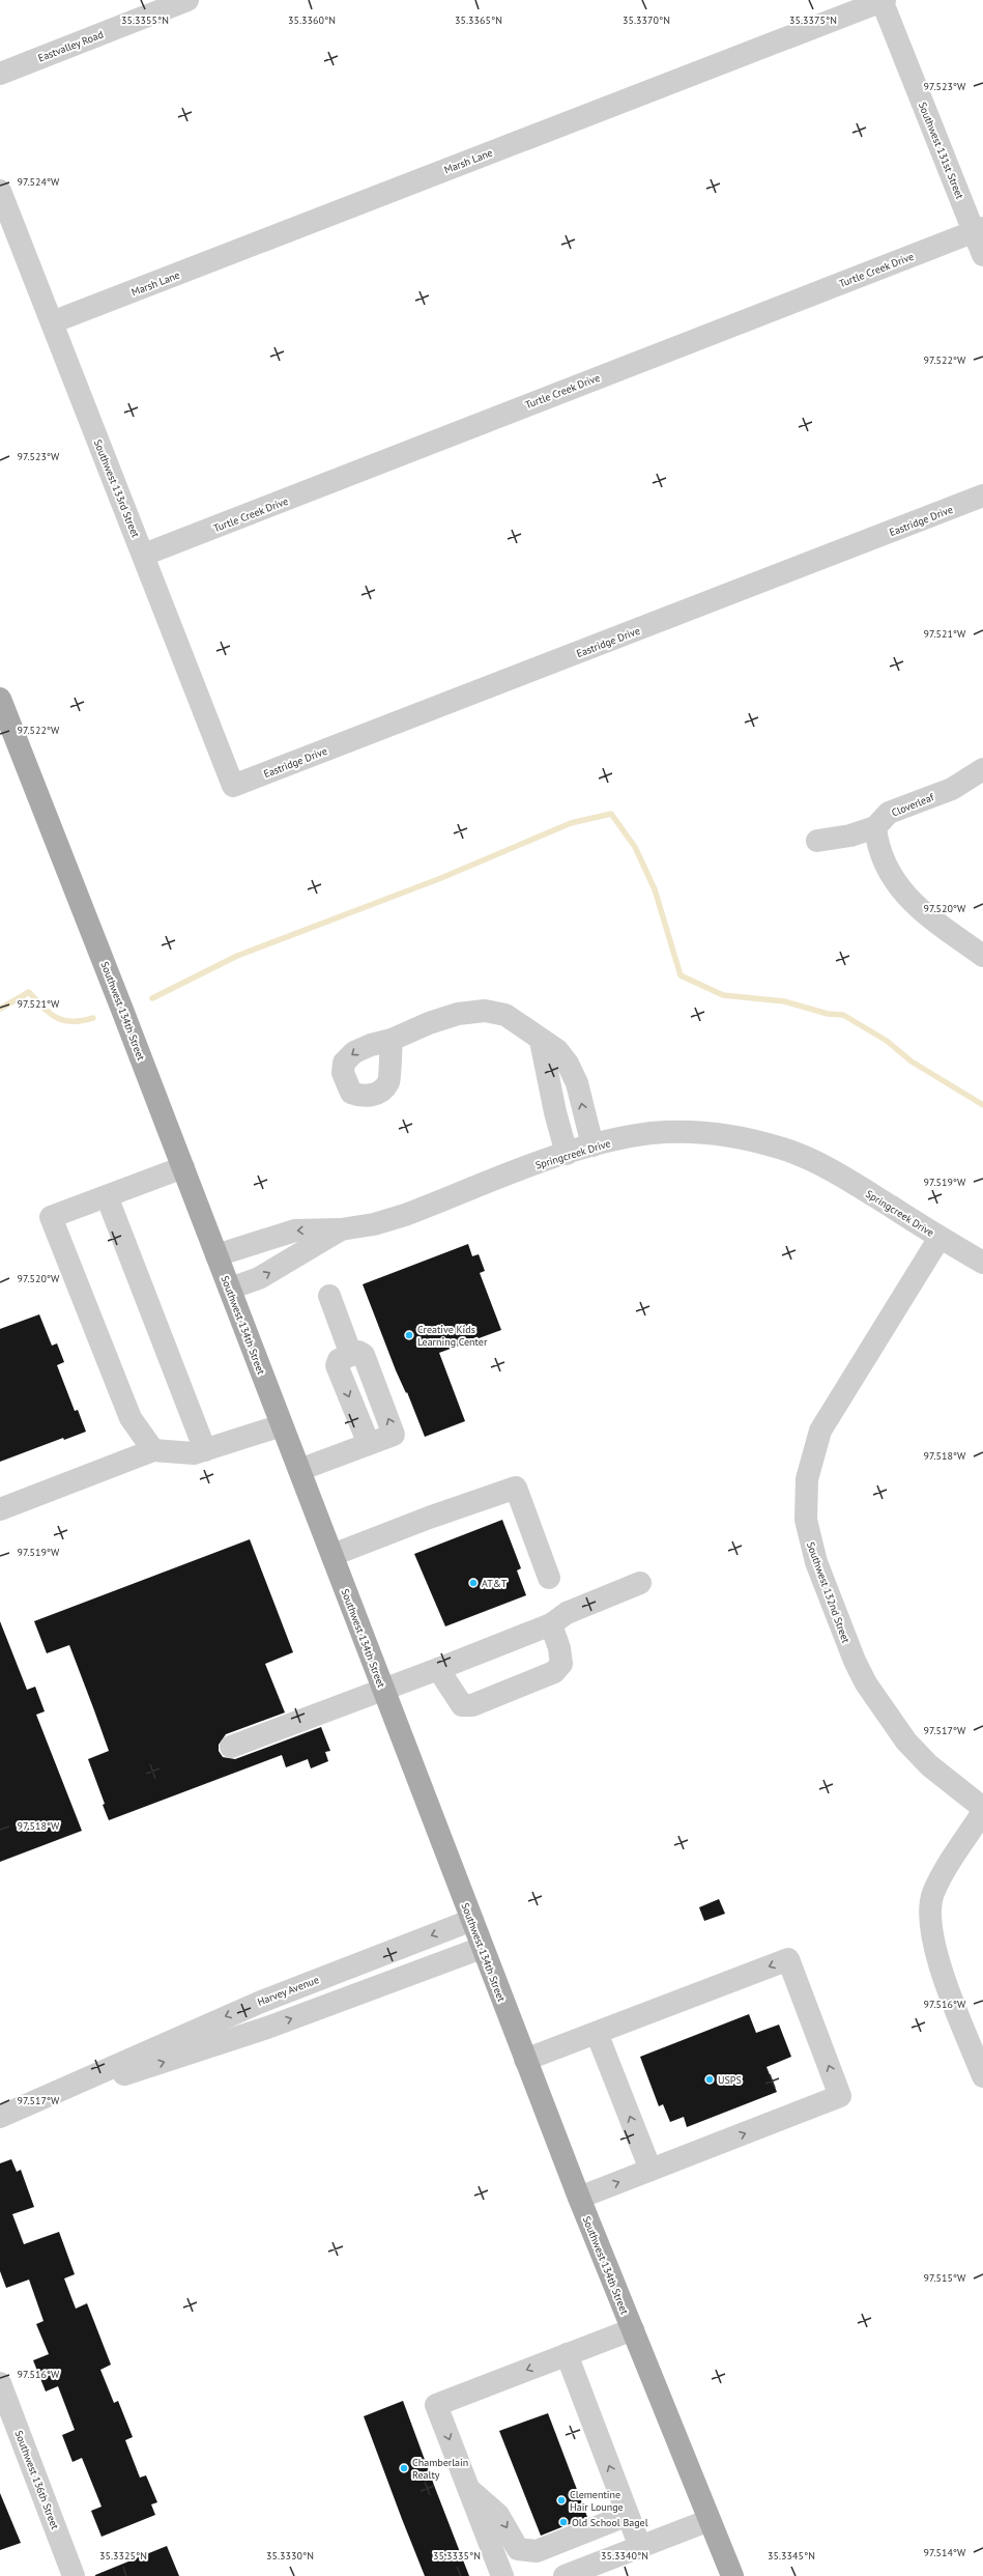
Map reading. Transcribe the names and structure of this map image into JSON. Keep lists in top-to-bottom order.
{
  "streets": {
    "main road": ["Southwest 134th Street"],
    "street": [
      "Eastvalley Road",
      "Southwest 131st Street",
      "Marsh Lane",
      "Turtle Creek Drive",
      "Southwest 133rd Street",
      "Eastridge Drive",
      "Cloverleaf",
      "Springcreek Drive",
      "Southwest 132nd Street",
      "Harvey Avenue",
      "Southwest 136th Street"
    ]
  },
  "crossings": [
    ["Southwest 131st Street", "Marsh Lane"],
    ["Southwest 131st Street", "Turtle Creek Drive"],
    ["Marsh Lane", "Southwest 133rd Street"],
    ["Turtle Creek Drive", "Southwest 133rd Street"],
    ["Southwest 133rd Street", "Eastridge Drive"],
    ["Southwest 134th Street", "Springcreek Drive"],
    ["Southwest 134th Street", "Harvey Avenue"],
    ["Springcreek Drive", "Southwest 132nd Street"]
  ],
  "places": [
    "Creative Kids Learning Center",
    "AT&T",
    "USPS",
    "Chamberlain Realty",
    "Clementine Hair Lounge",
    "Old School Bagel"
  ],
  "coordinates": [
    "35.3355°N",
    "35.3365°N",
    "35.3360°N",
    "35.3370°N",
    "35.3375°N",
    "97.523°W",
    "97.524°W",
    "97.522°W",
    "97.521°W",
    "97.520°W",
    "97.519°W",
    "97.518°W",
    "97.517°W",
    "97.516°W",
    "97.515°W",
    "97.514°W",
    "35.3325°N",
    "35.3330°N",
    "35.3335°N",
    "35.3340°N",
    "35.3345°N"
  ]
}
